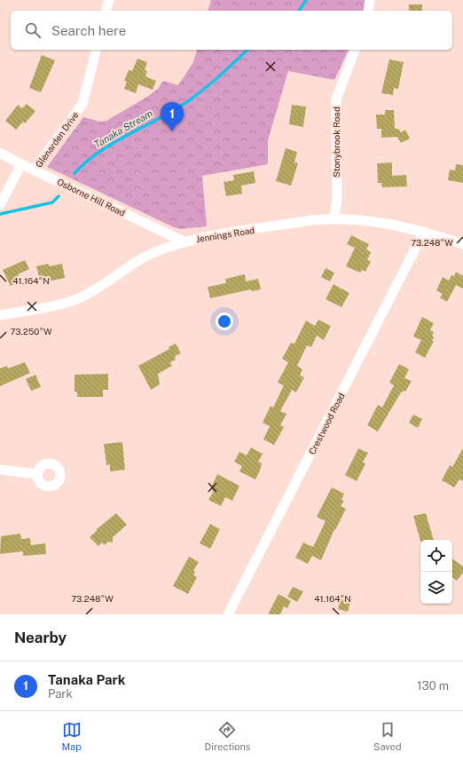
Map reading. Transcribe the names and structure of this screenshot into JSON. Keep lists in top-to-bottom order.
{
  "streets": {
    "street": [
      "Glenarden Drive",
      "Stonybrook Road",
      "Osborne Hill Road",
      "Jennings Road",
      "Crestwood Road"
    ]
  },
  "crossings": [
    ["Glenarden Drive", "Osborne Hill Road"],
    ["Stonybrook Road", "Jennings Road"],
    ["Osborne Hill Road", "Jennings Road"],
    ["Jennings Road", "Crestwood Road"]
  ],
  "water": ["Tanaka Stream"],
  "page": {
    "search": "Search here",
    "pins": "1",
    "heading": "Nearby",
    "list": [
      {
        "mark": "1",
        "name": "Tanaka Park",
        "note": "Park",
        "value": "130 m"
      }
    ],
    "nav": ["Map", "Directions", "Saved"]
  },
  "coordinates": ["73.248°W", "41.164°N", "73.250°W"]
}
